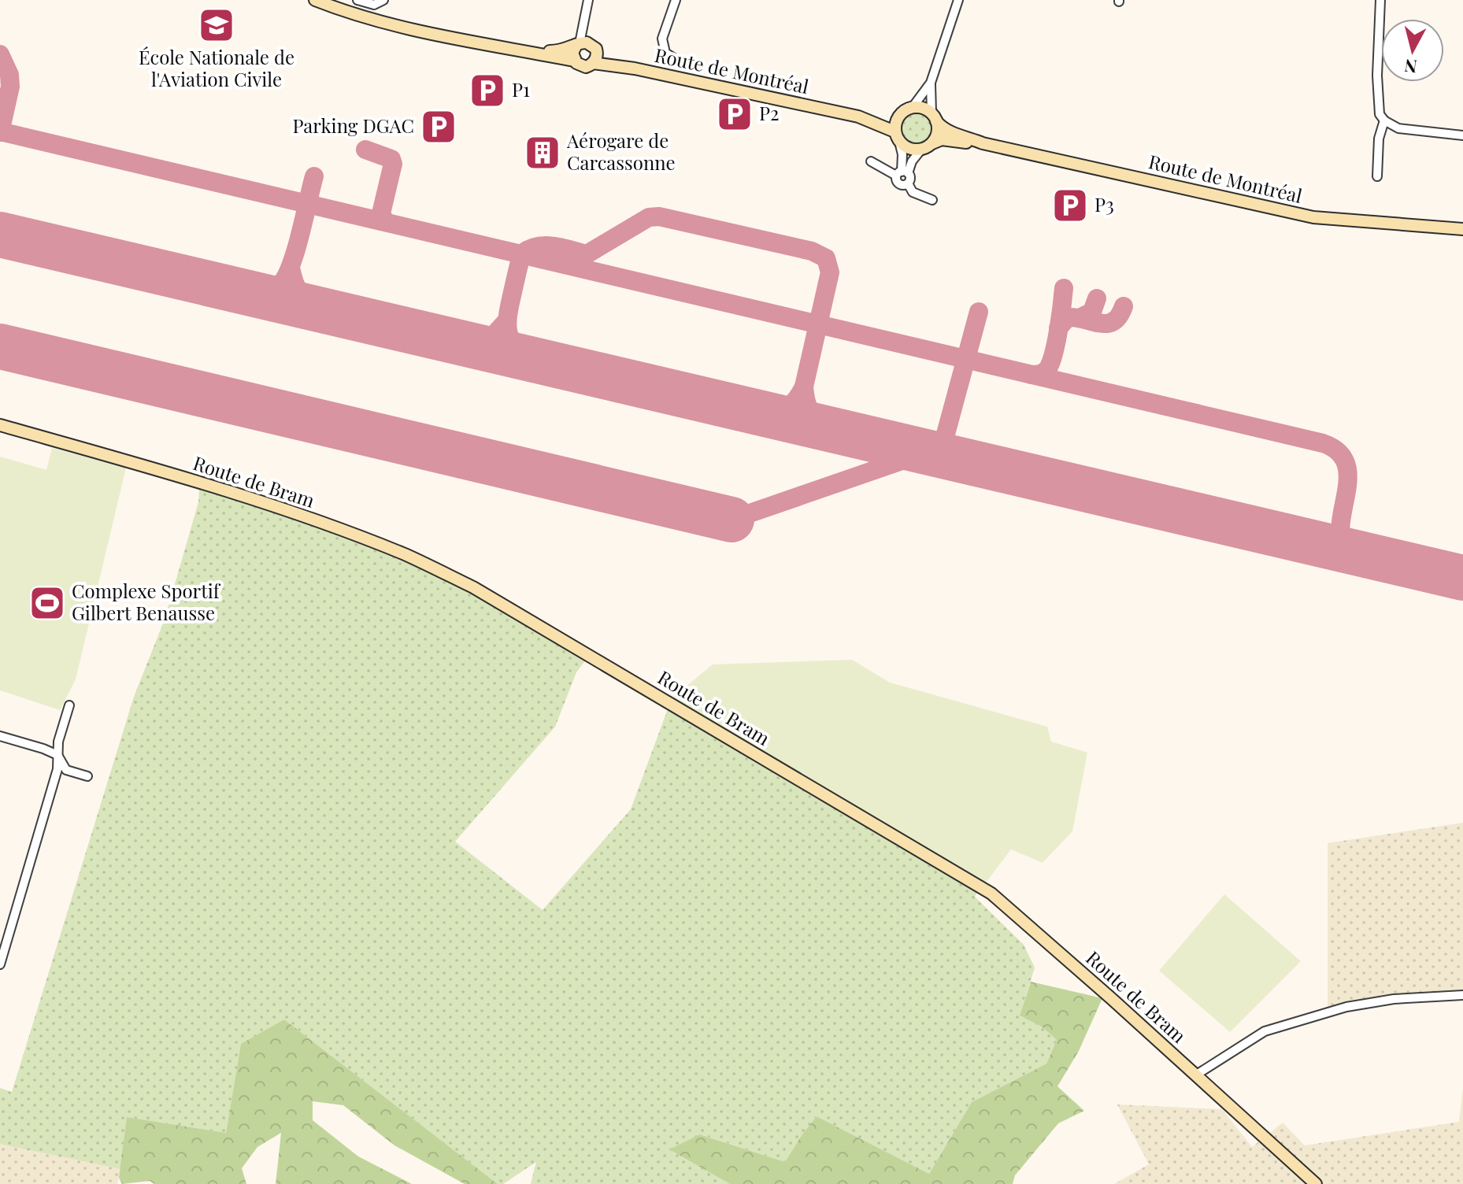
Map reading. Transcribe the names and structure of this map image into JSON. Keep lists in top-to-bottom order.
{
  "streets": {
    "main road": ["Route de Montréal", "Route de Bram"]
  },
  "places": {
    "school or university": ["École Nationale de l'Aviation Civile"],
    "parking": [
      "P1",
      "P2",
      "Parking DGAC",
      "P3"
    ],
    "building": ["Aérogare de Carcassonne"],
    "sports": ["Complexe Sportif Gilbert Benausse"]
  },
  "north": "bottom"
}
